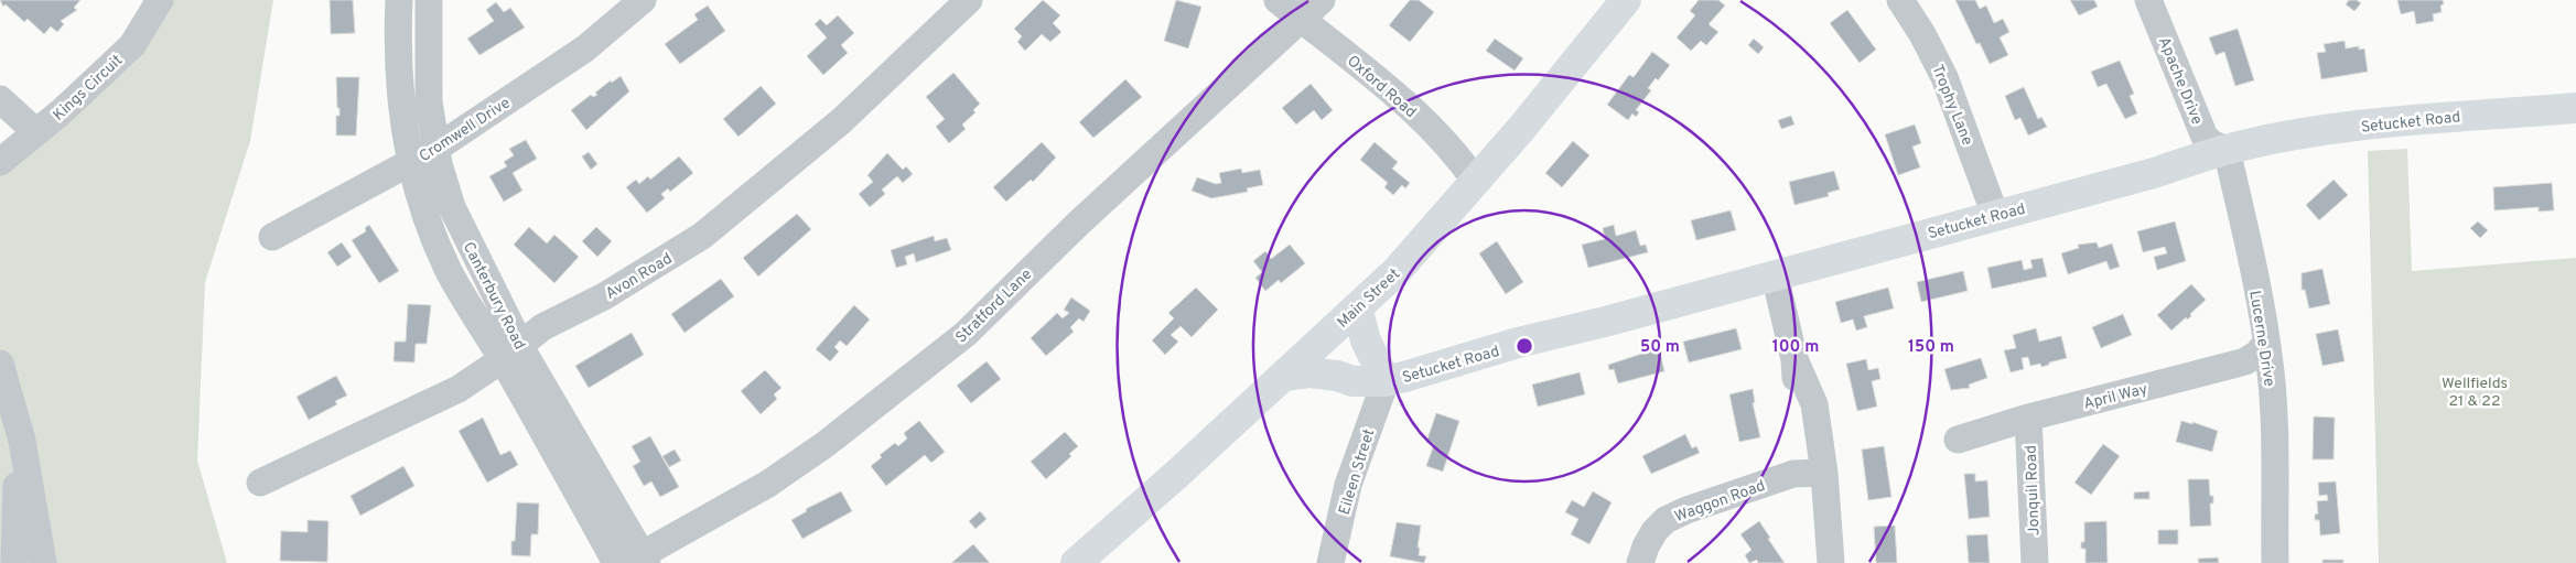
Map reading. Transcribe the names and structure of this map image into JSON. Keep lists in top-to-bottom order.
{
  "streets": {
    "main road": ["Setucket Road", "Main Street"],
    "street": [
      "Apache Drive",
      "Oxford Road",
      "Kings Circuit",
      "Trophy Lane",
      "Cromwell Drive",
      "Avon Road",
      "Canterbury Road",
      "Stratford Lane",
      "Lucerne Drive",
      "April Way",
      "Eileen Street",
      "Jonquil Road",
      "Waggon Road"
    ]
  },
  "crossings": [
    ["Apache Drive", "Setucket Road"],
    ["Apache Drive", "Lucerne Drive"],
    ["Oxford Road", "Main Street"],
    ["Oxford Road", "Stratford Lane"],
    ["Trophy Lane", "Setucket Road"],
    ["Setucket Road", "Main Street"],
    ["Setucket Road", "Lucerne Drive"],
    ["Setucket Road", "Eileen Street"],
    ["Cromwell Drive", "Canterbury Road"],
    ["Avon Road", "Canterbury Road"],
    ["Canterbury Road", "Stratford Lane"],
    ["Lucerne Drive", "April Way"],
    ["April Way", "Jonquil Road"]
  ],
  "parks": ["Wellfields 21 & 22"],
  "rings": ["50 m", "100 m", "150 m"]
}
